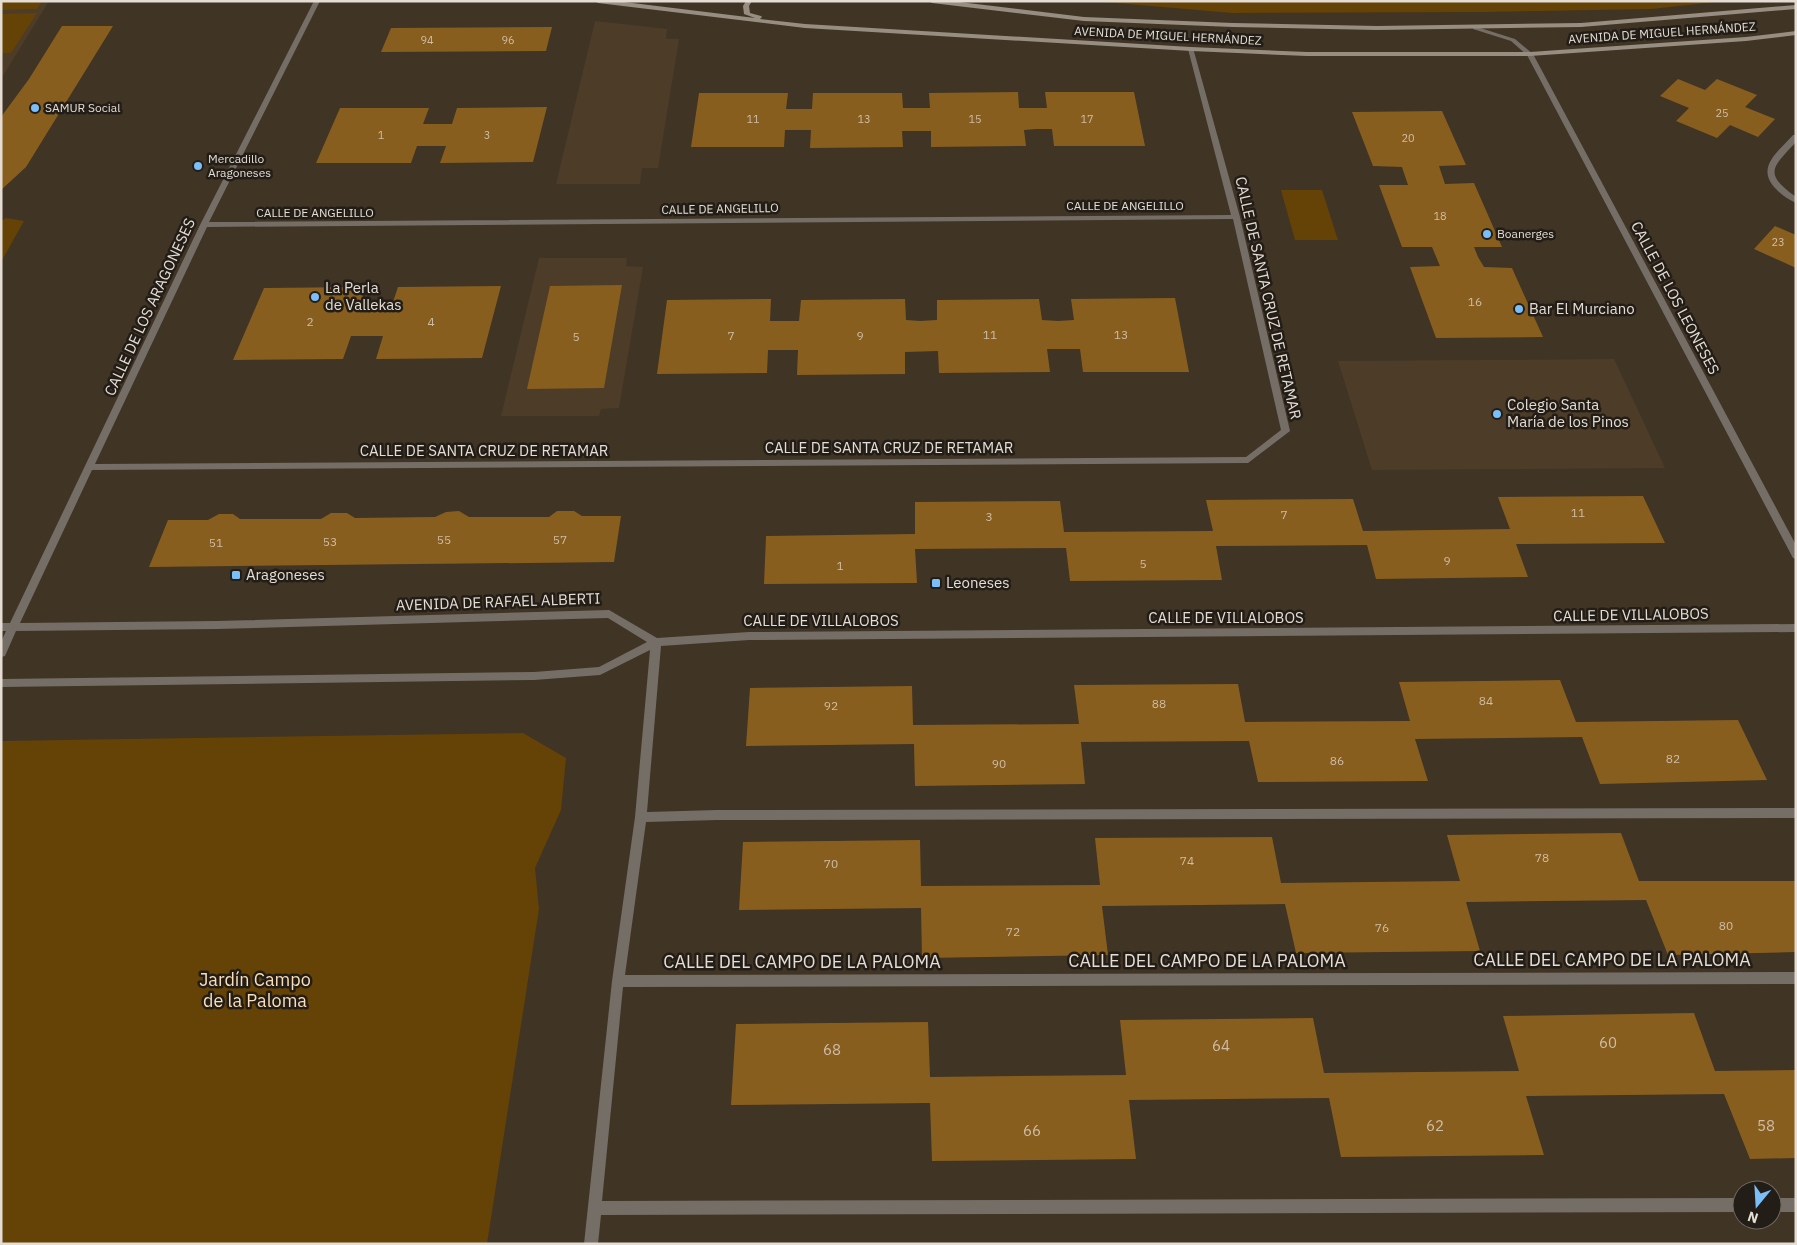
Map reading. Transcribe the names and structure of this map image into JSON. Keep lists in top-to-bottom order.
{
  "streets": {
    "street": [
      "AVENIDA DE MIGUEL HERNÁNDEZ",
      "CALLE DE ANGELILLO",
      "CALLE DE SANTA CRUZ DE RETAMAR",
      "CALLE DE LOS LEONESES",
      "CALLE DE LOS ARAGONESES",
      "AVENIDA DE RAFAEL ALBERTI",
      "CALLE DE VILLALOBOS",
      "CALLE DEL CAMPO DE LA PALOMA"
    ]
  },
  "crossings": [
    ["AVENIDA DE MIGUEL HERNÁNDEZ", "CALLE DE SANTA CRUZ DE RETAMAR"],
    ["AVENIDA DE MIGUEL HERNÁNDEZ", "CALLE DE LOS LEONESES"],
    ["CALLE DE ANGELILLO", "CALLE DE SANTA CRUZ DE RETAMAR"],
    ["CALLE DE ANGELILLO", "CALLE DE LOS ARAGONESES"],
    ["CALLE DE SANTA CRUZ DE RETAMAR", "CALLE DE LOS ARAGONESES"],
    ["CALLE DE LOS ARAGONESES", "AVENIDA DE RAFAEL ALBERTI"],
    ["AVENIDA DE RAFAEL ALBERTI", "CALLE DE VILLALOBOS"]
  ],
  "parks": ["Jardín Campo de la Paloma"],
  "places": {
    "other": [
      "SAMUR Social",
      "Mercadillo Aragoneses",
      "Boanerges",
      "La Perla de Vallekas",
      "Bar El Murciano",
      "Colegio Santa María de los Pinos"
    ],
    "transit": ["Aragoneses", "Leoneses"]
  },
  "house_numbers": [
    "94",
    "96",
    "25",
    "11",
    "13",
    "15",
    "17",
    "1",
    "3",
    "20",
    "18",
    "23",
    "16",
    "2",
    "4",
    "11",
    "13",
    "7",
    "9",
    "5",
    "11",
    "7",
    "3",
    "55",
    "57",
    "53",
    "51",
    "9",
    "5",
    "1",
    "84",
    "88",
    "92",
    "82",
    "86",
    "90",
    "78",
    "74",
    "70",
    "80",
    "76",
    "72",
    "60",
    "64",
    "68",
    "62",
    "58",
    "66"
  ],
  "north": "bottom"
}
